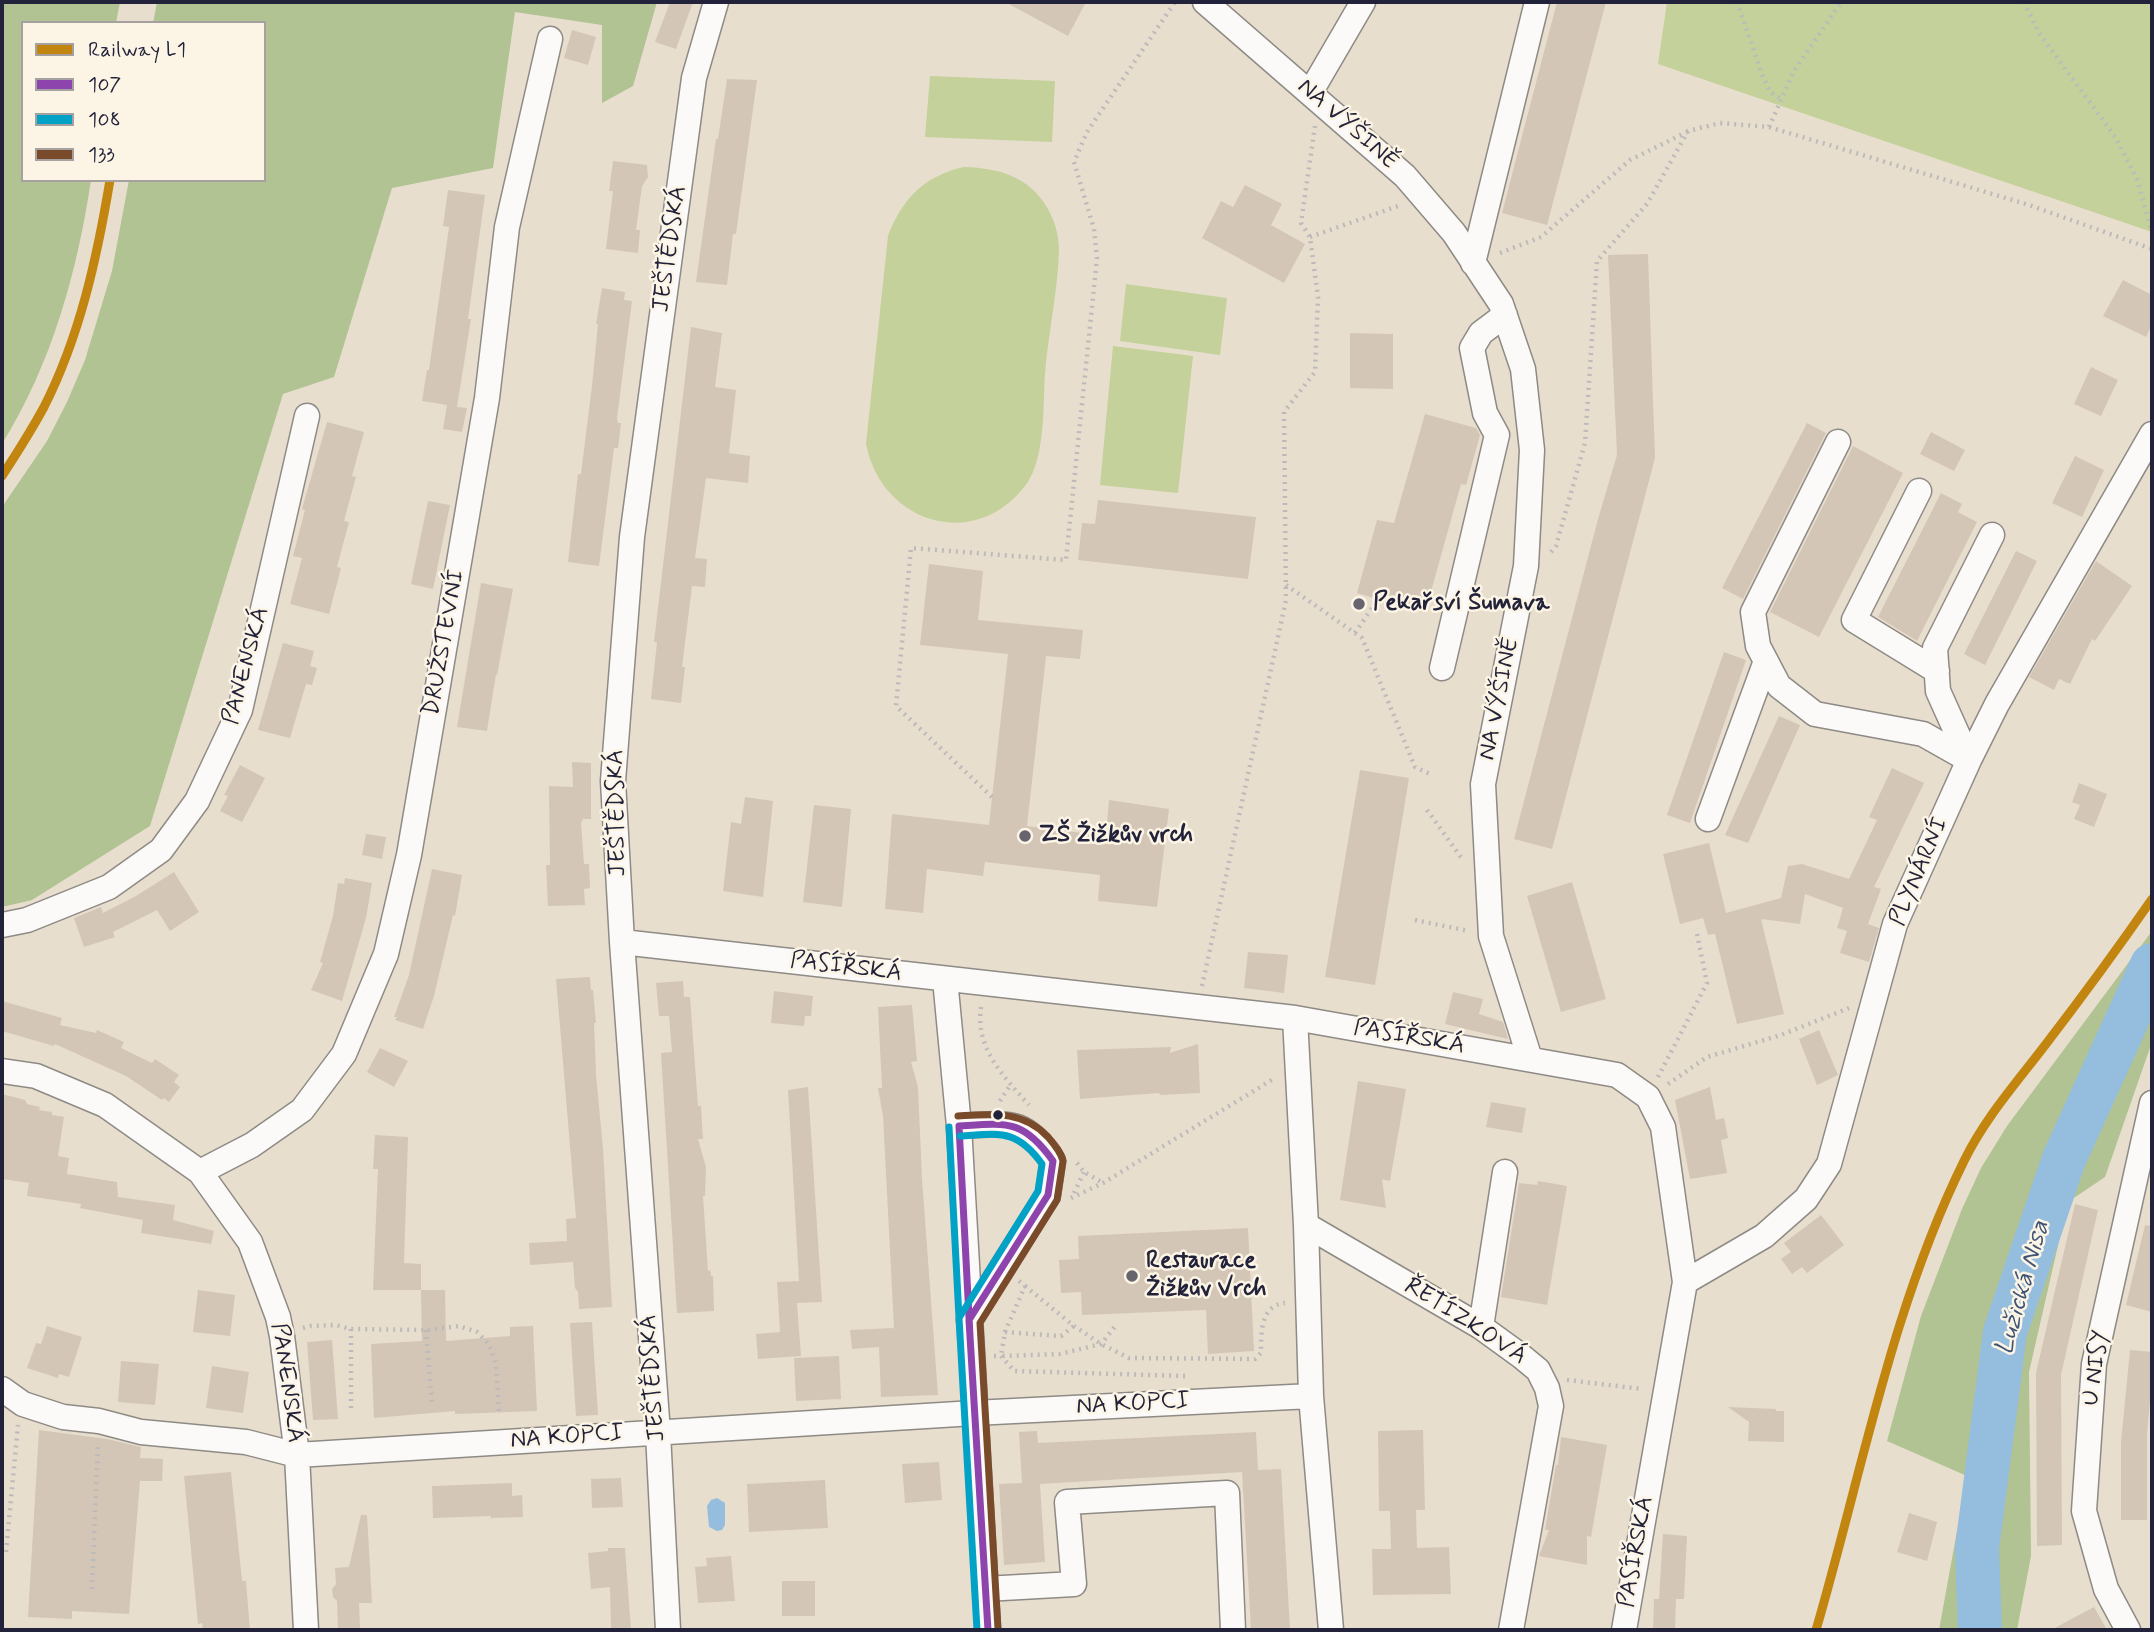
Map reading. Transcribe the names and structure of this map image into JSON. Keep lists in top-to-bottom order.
{
  "streets": {
    "street": [
      "NA VÝŠINĚ",
      "JEŠTĚDSKÁ",
      "DRUŽSTEVNÍ",
      "PANENSKÁ",
      "PLYNÁRNÍ",
      "PASÍŘSKÁ",
      "ŘETÍZKOVÁ",
      "U NISY",
      "NA KOPCI"
    ]
  },
  "crossings": [
    ["NA VÝŠINĚ", "PASÍŘSKÁ"],
    ["JEŠTĚDSKÁ", "PASÍŘSKÁ"],
    ["JEŠTĚDSKÁ", "NA KOPCI"],
    ["DRUŽSTEVNÍ", "PANENSKÁ"],
    ["PANENSKÁ", "NA KOPCI"],
    ["PLYNÁRNÍ", "PASÍŘSKÁ"]
  ],
  "water": ["Lužická Nisa"],
  "places": ["Pekařsví Šumava", "ZŠ Žižkův vrch", "Restaurace Žižkův Vrch"],
  "lines": [
    "rail line L1",
    "transit line 133",
    "transit line 107",
    "transit line 108"
  ],
  "legend": [
    "Railway L1",
    "107",
    "108",
    "133"
  ]
}
